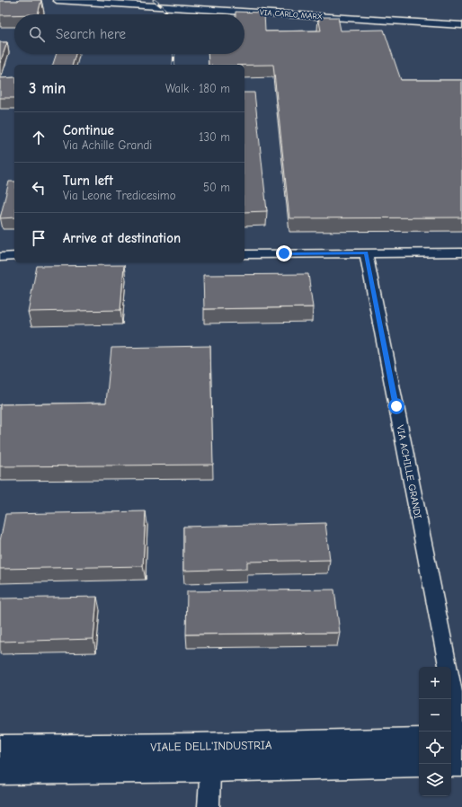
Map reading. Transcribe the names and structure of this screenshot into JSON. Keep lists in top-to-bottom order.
{
  "streets": {
    "main road": ["VIALE DELL'INDUSTRIA"],
    "street": ["VIA CARLO MARX", "VIA ACHILLE GRANDI"]
  },
  "page": {
    "search": "Search here",
    "heading": ["3 min", "Walk · 180 m"],
    "list": [
      ["Continue", "Via Achille Grandi", "130 m"],
      ["Turn left", "Via Leone Tredicesimo", "50 m"],
      "Arrive at destination"
    ],
    "map_buttons": ["+", "−"]
  }
}
